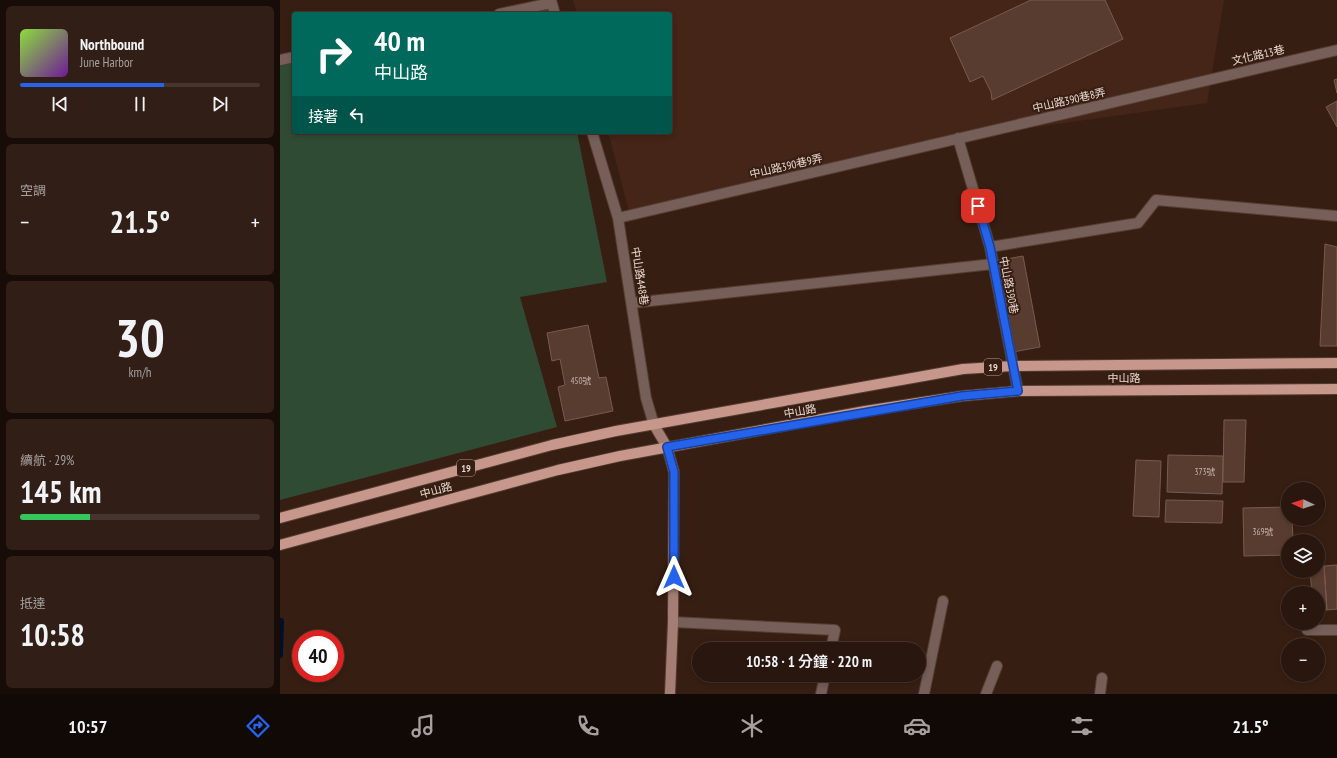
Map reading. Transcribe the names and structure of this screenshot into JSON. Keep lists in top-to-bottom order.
{
  "streets": {
    "main road": ["19", "中山路"],
    "lane": [
      "文化路13巷",
      "中山路390巷8弄",
      "中山路390巷9弄",
      "中山路448巷",
      "中山路390巷"
    ]
  },
  "crossings": [
    ["文化路13巷", "中山路390巷8弄"],
    ["中山路390巷8弄", "中山路390巷9弄"],
    ["中山路390巷8弄", "中山路390巷"],
    ["中山路390巷9弄", "中山路448巷"],
    ["中山路390巷9弄", "中山路390巷"],
    ["中山路448巷", "中山路"],
    ["中山路390巷", "中山路"]
  ],
  "house_numbers": ["450號", "373號", "369號"],
  "north": "left",
  "page": {
    "turn": ["40 m", "中山路"],
    "song": ["Northbound", "June Harbor"],
    "then": "接著",
    "tile": [
      "空調",
      ["30", "km/h"],
      ["續航 · 29%", "145 km"],
      ["抵達", "10:58"]
    ],
    "heat": ["−", "21.5°", "+"],
    "map_buttons": ["+", "−"],
    "limit": "40",
    "trip": "10:58 · 1 分鐘 · 220 m",
    "tabs": ["10:57", "21.5°"]
  }
}
